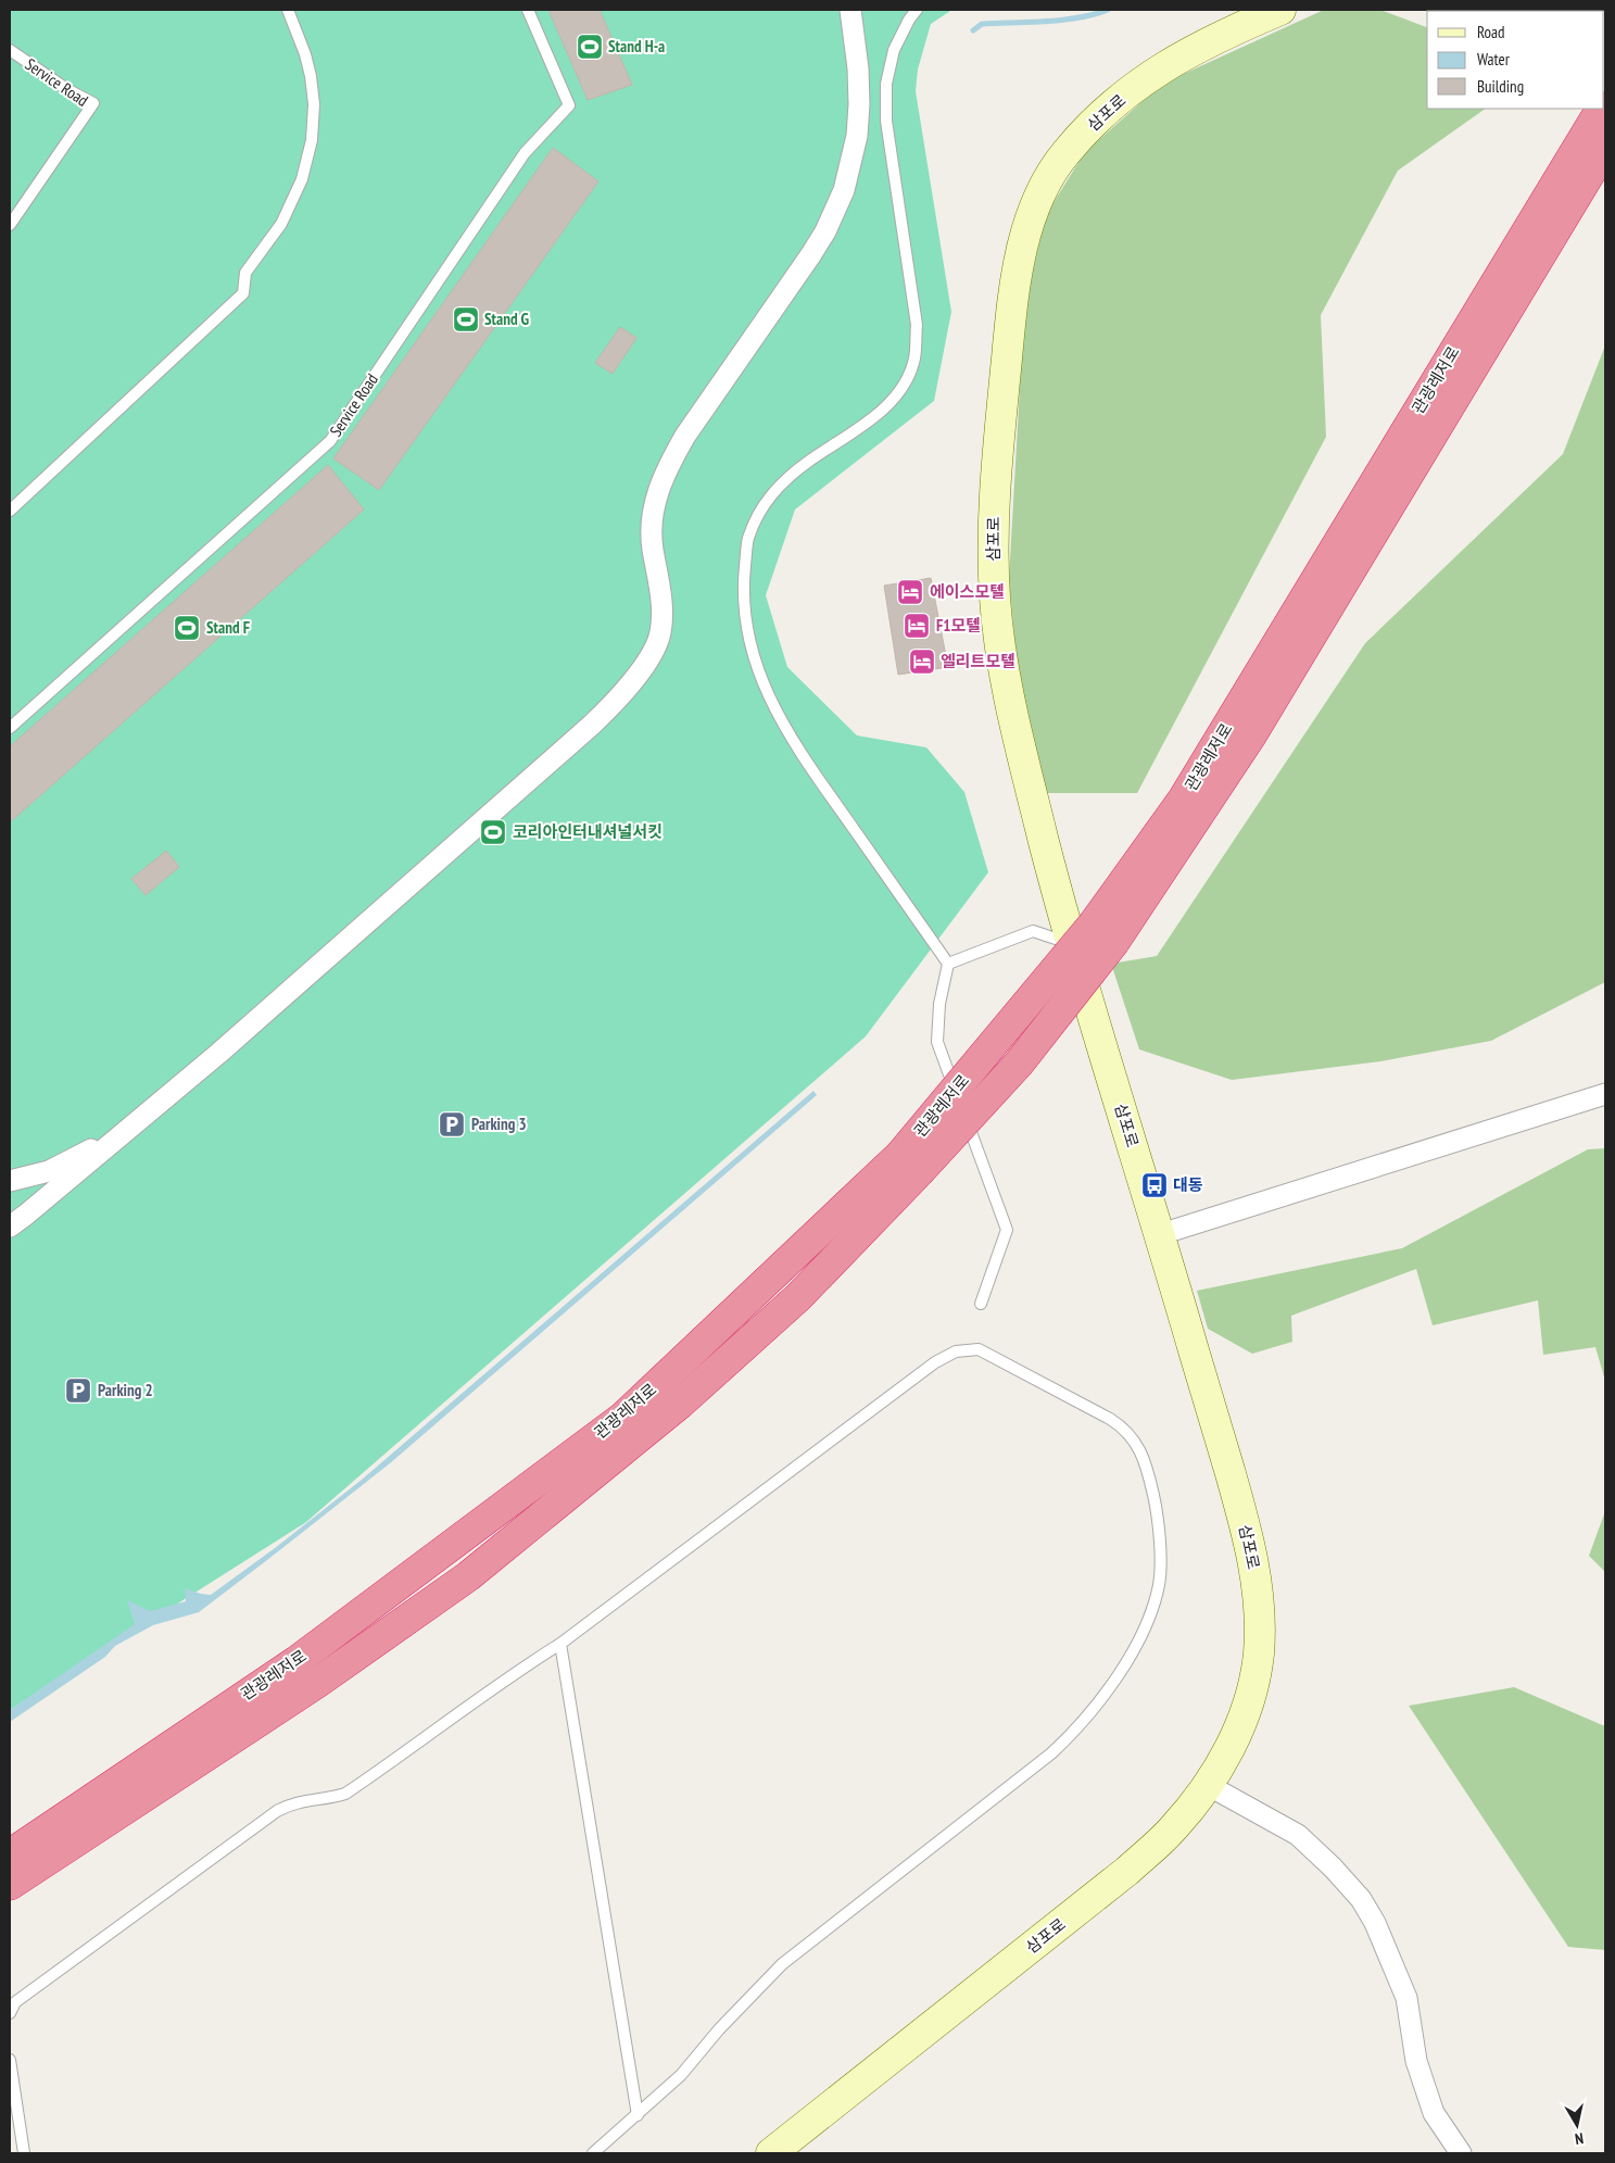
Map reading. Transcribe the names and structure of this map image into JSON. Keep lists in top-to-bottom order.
{
  "streets": {
    "highway": ["관광레저로"],
    "street": ["삼포로"],
    "lane": ["Service Road"]
  },
  "places": {
    "sports": [
      "Stand H-a",
      "Stand G",
      "Stand F",
      "코리아인터내셔널서킷"
    ],
    "hotel": ["에이스모텔", "F1모텔", "엘리트모텔"],
    "parking": ["Parking 3", "Parking 2"],
    "bus stop": ["대동"]
  },
  "legend": ["Road", "Water", "Building"],
  "north": "bottom"
}
